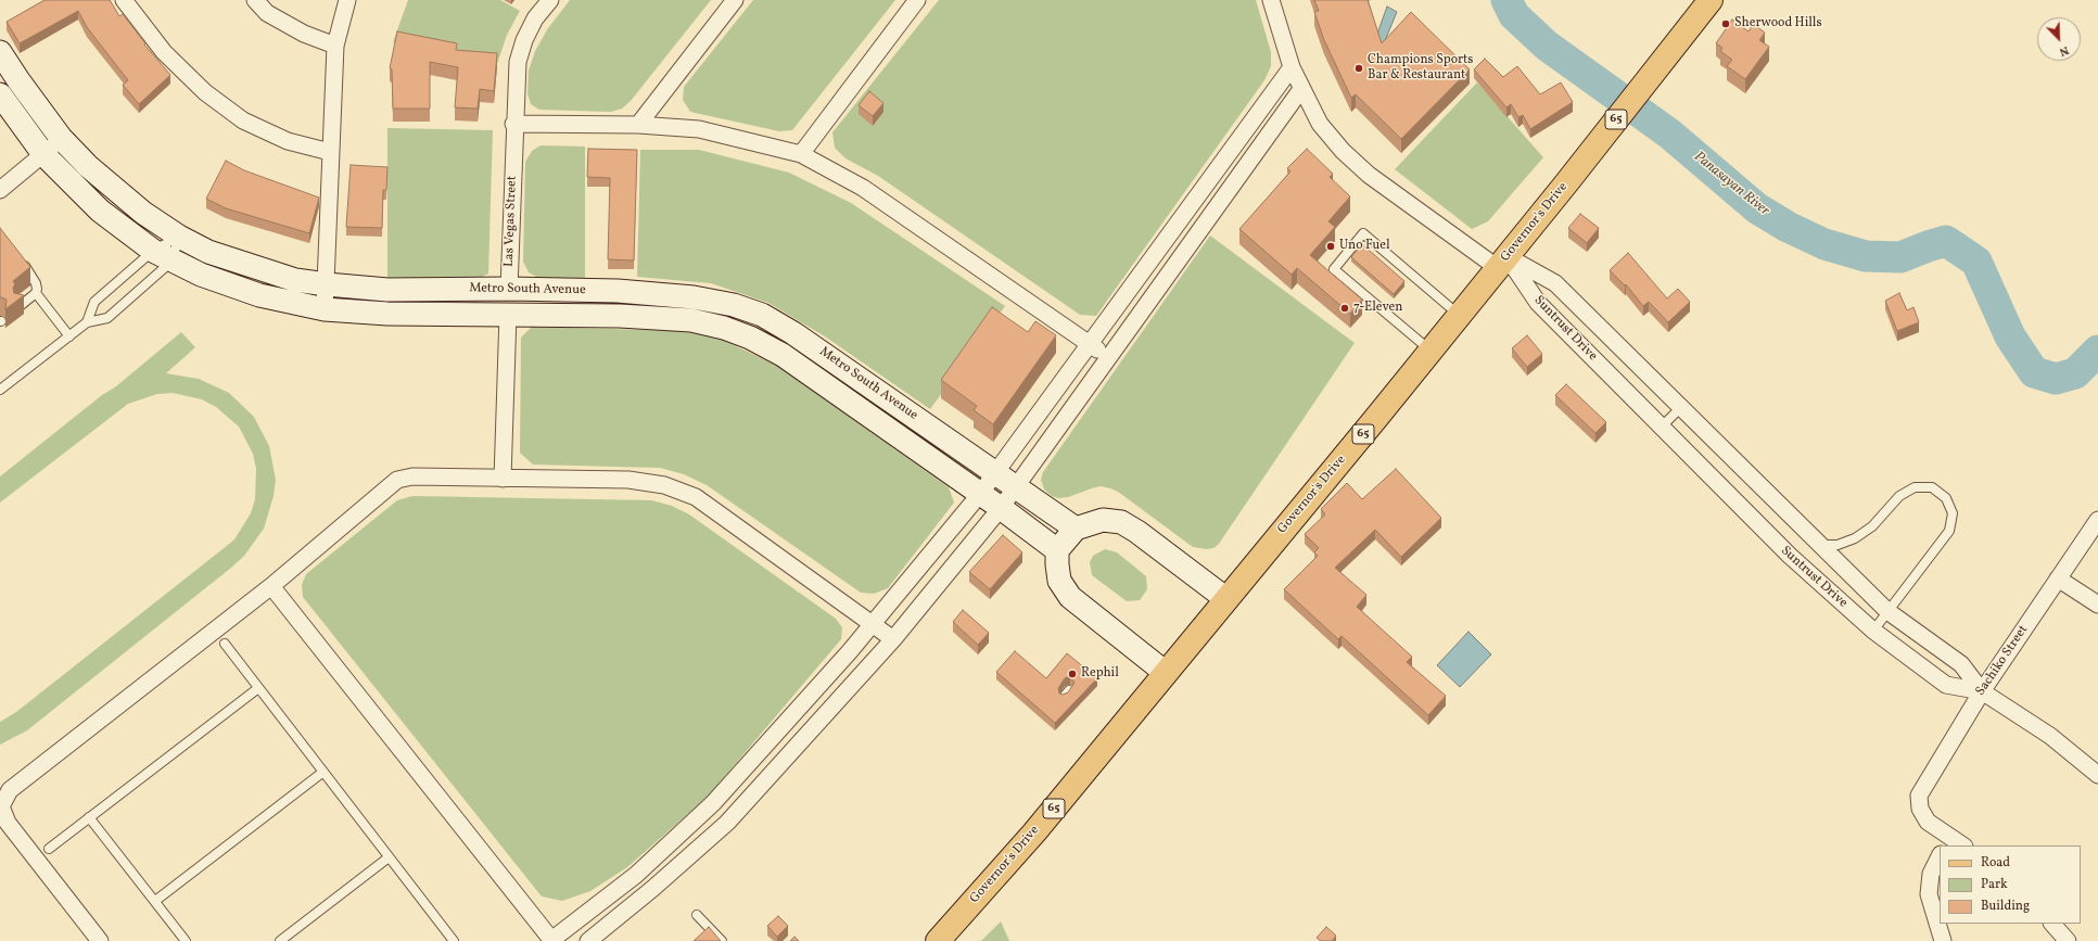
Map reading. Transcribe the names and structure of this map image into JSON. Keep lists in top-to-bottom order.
{
  "streets": {
    "main road": ["65", "Governor's Drive"],
    "street": [
      "Las Vegas Street",
      "Metro South Avenue",
      "Suntrust Drive",
      "Sachiko Street"
    ]
  },
  "crossings": [
    ["Las Vegas Street", "Metro South Avenue"],
    ["Governor's Drive", "Suntrust Drive"],
    ["Suntrust Drive", "Sachiko Street"]
  ],
  "water": ["Panasayan River"],
  "places": [
    "Sherwood Hills",
    "Champions Sports Bar & Restaurant",
    "Uno Fuel",
    "7-Eleven",
    "Rephil"
  ],
  "legend": ["Road", "Park", "Building"],
  "north": "bottom right"
}
